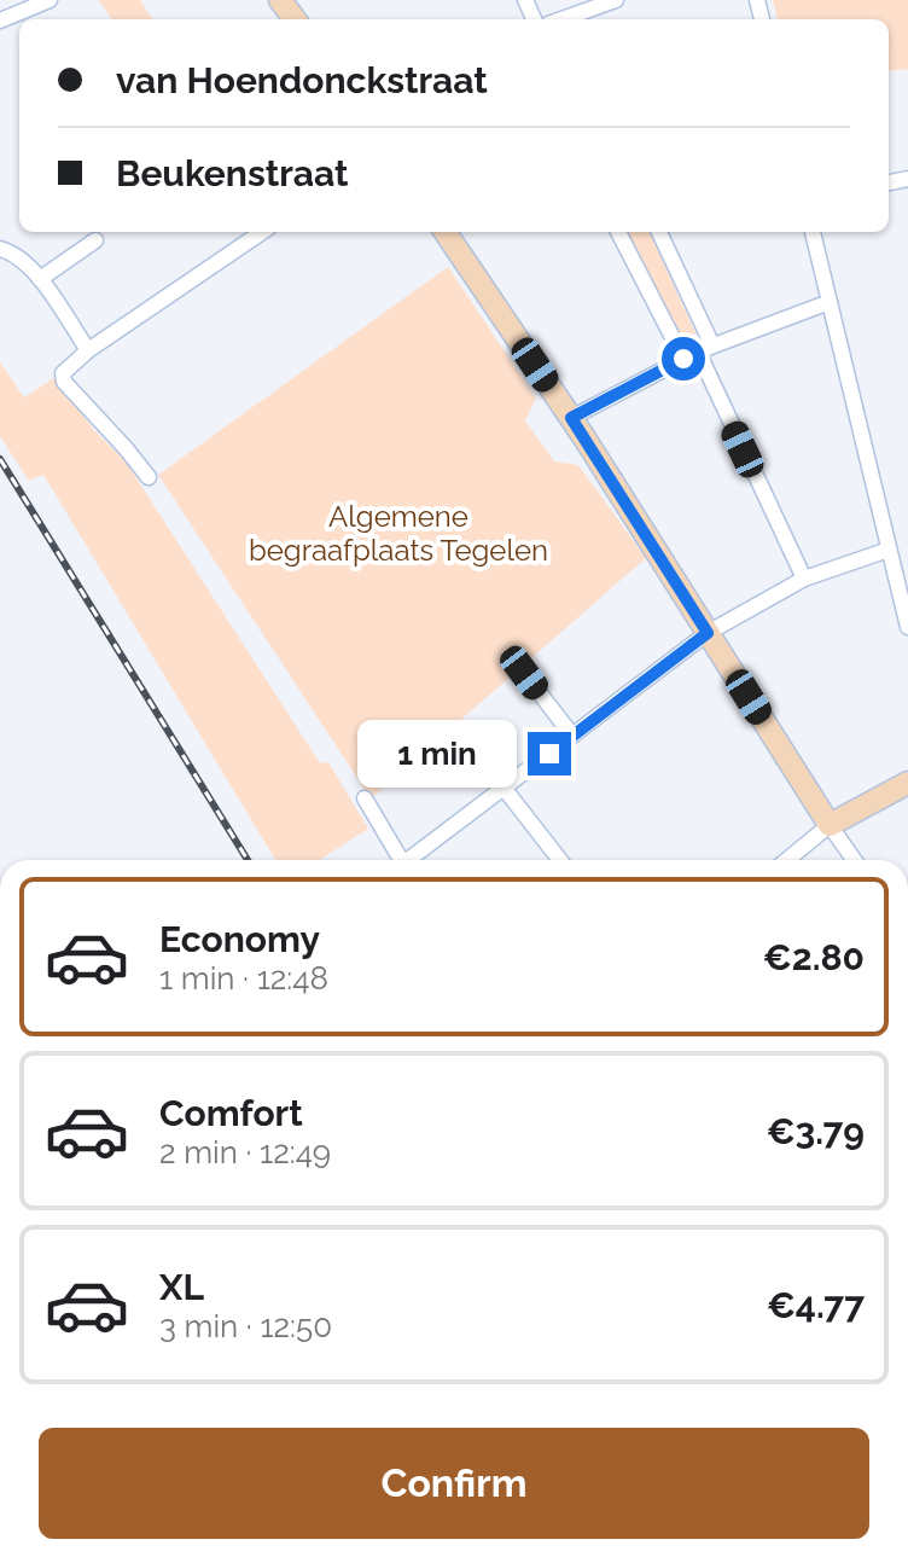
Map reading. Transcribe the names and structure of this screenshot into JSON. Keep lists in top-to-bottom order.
{
  "parks": ["Algemene begraafplaats Tegelen"],
  "page": {
    "banner": ["van Hoendonckstraat", "Beukenstraat"],
    "bubble": "1 min",
    "list": [
      {
        "name": "Economy",
        "note": "1 min · 12:48",
        "value": "€2.80"
      },
      {
        "name": "Comfort",
        "note": "2 min · 12:49",
        "value": "€3.79"
      },
      {
        "name": "XL",
        "note": "3 min · 12:50",
        "value": "€4.77"
      }
    ],
    "buttons": "Confirm"
  }
}
